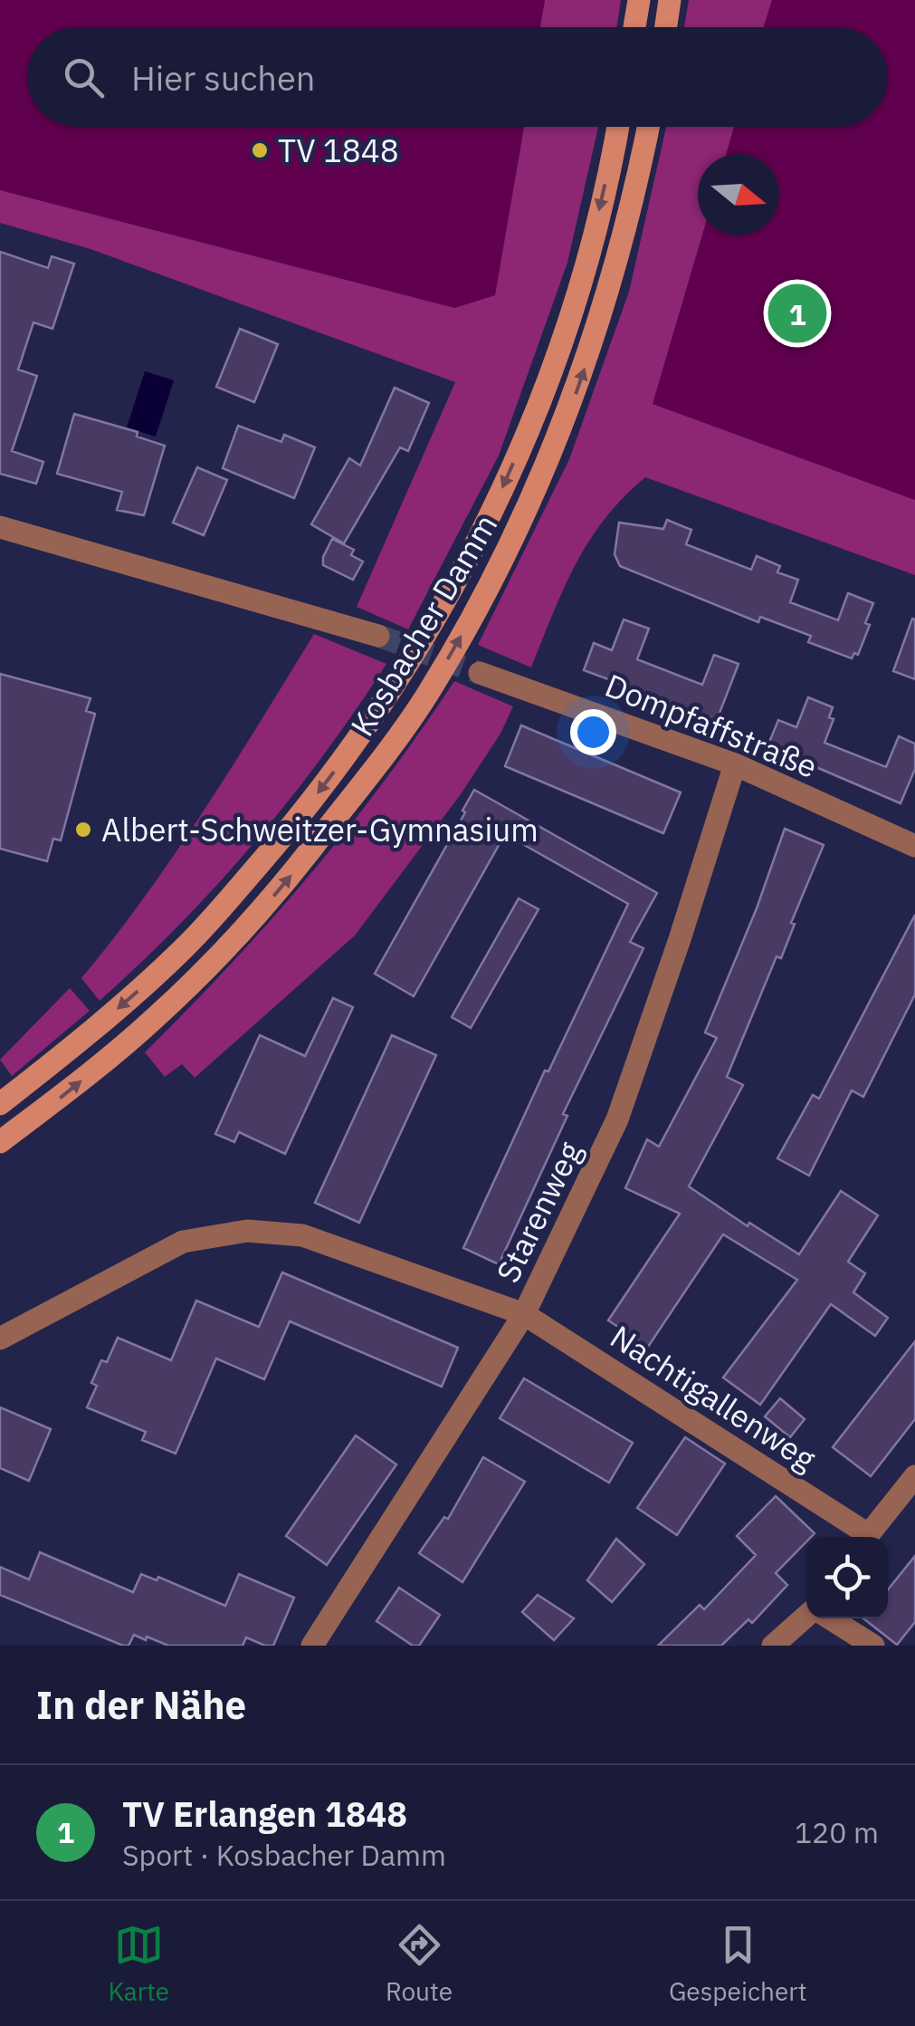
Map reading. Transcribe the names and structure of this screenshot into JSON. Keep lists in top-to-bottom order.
{
  "streets": {
    "street": [
      "Kosbacher Damm",
      "Dompfaffstraße",
      "Starenweg",
      "Nachtigallenweg"
    ]
  },
  "crossings": [
    ["Dompfaffstraße", "Starenweg"],
    ["Starenweg", "Nachtigallenweg"]
  ],
  "places": ["TV 1848", "Albert-Schweitzer-Gymnasium"],
  "north": "right",
  "page": {
    "search": "Hier suchen",
    "pins": "1",
    "heading": "In der Nähe",
    "list": [
      {
        "mark": "1",
        "name": "TV Erlangen 1848",
        "note": "Sport · Kosbacher Damm",
        "value": "120 m"
      }
    ],
    "nav": ["Karte", "Route", "Gespeichert"]
  }
}
